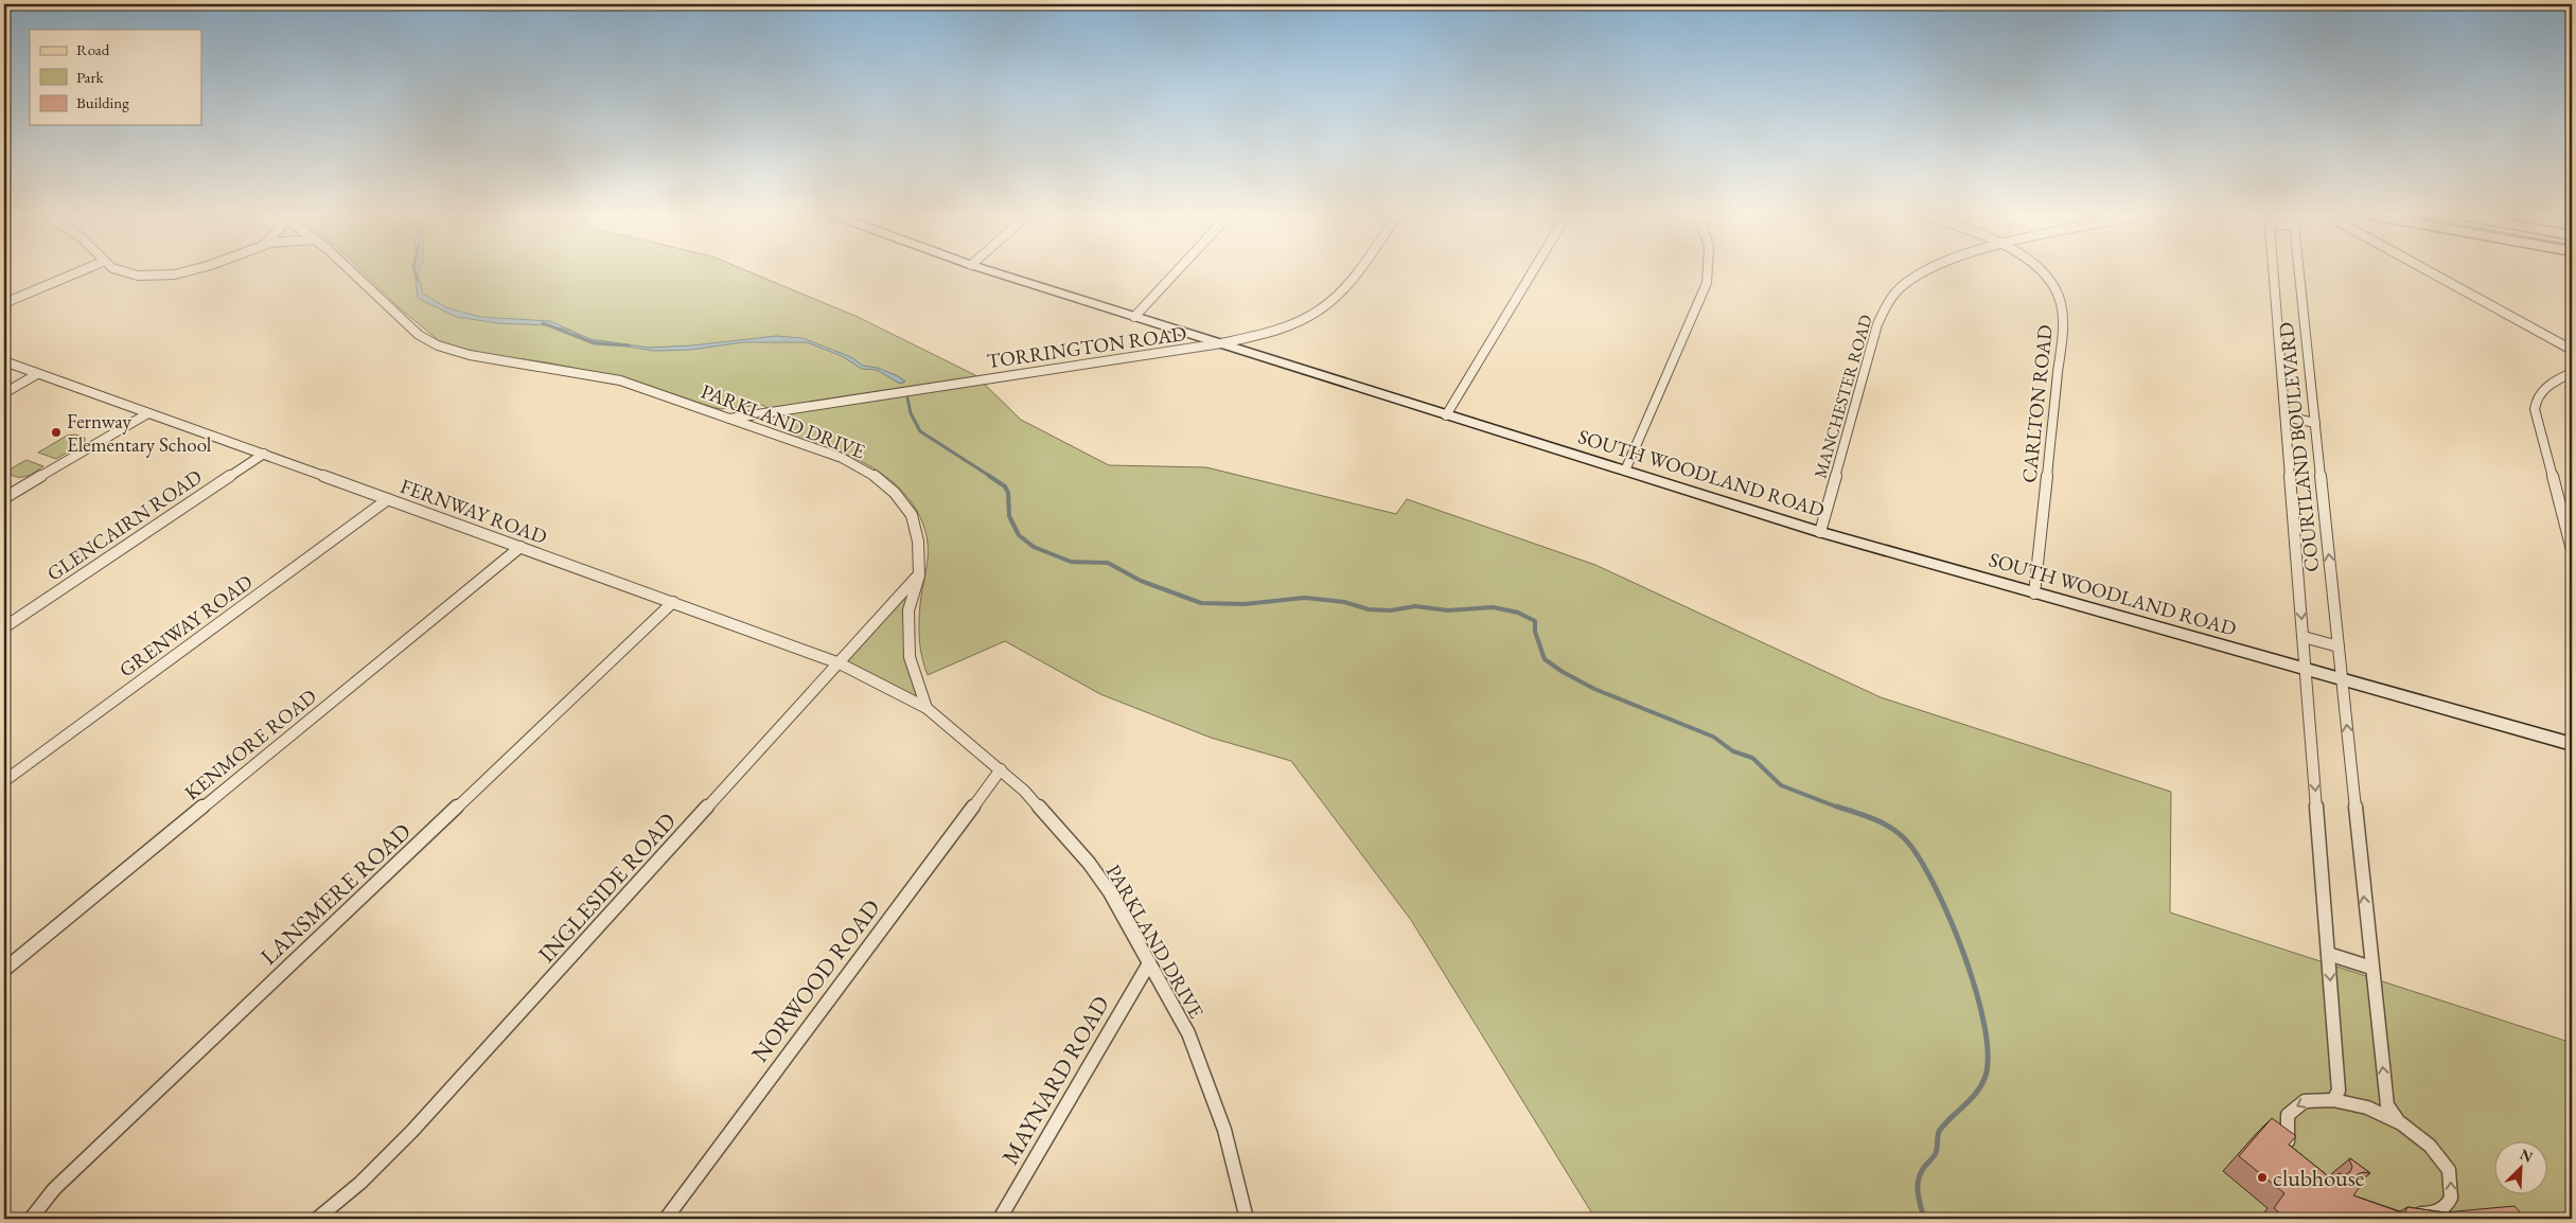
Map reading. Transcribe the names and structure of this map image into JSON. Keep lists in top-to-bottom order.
{
  "streets": {
    "street": [
      "TORRINGTON ROAD",
      "MANCHESTER ROAD",
      "CARLTON ROAD",
      "PARKLAND DRIVE",
      "COURTLAND BOULEVARD",
      "SOUTH WOODLAND ROAD",
      "FERNWAY ROAD",
      "GLENCAIRN ROAD",
      "GRENWAY ROAD",
      "KENMORE ROAD",
      "INGLESIDE ROAD",
      "LANSMERE ROAD",
      "NORWOOD ROAD",
      "MAYNARD ROAD"
    ]
  },
  "crossings": [
    ["TORRINGTON ROAD", "PARKLAND DRIVE"],
    ["TORRINGTON ROAD", "SOUTH WOODLAND ROAD"],
    ["MANCHESTER ROAD", "SOUTH WOODLAND ROAD"],
    ["CARLTON ROAD", "SOUTH WOODLAND ROAD"],
    ["PARKLAND DRIVE", "FERNWAY ROAD"],
    ["PARKLAND DRIVE", "INGLESIDE ROAD"],
    ["PARKLAND DRIVE", "NORWOOD ROAD"],
    ["PARKLAND DRIVE", "MAYNARD ROAD"],
    ["COURTLAND BOULEVARD", "SOUTH WOODLAND ROAD"],
    ["FERNWAY ROAD", "GLENCAIRN ROAD"],
    ["FERNWAY ROAD", "GRENWAY ROAD"],
    ["FERNWAY ROAD", "KENMORE ROAD"],
    ["FERNWAY ROAD", "INGLESIDE ROAD"],
    ["FERNWAY ROAD", "LANSMERE ROAD"]
  ],
  "places": ["Fernway Elementary School", "clubhouse"],
  "legend": ["Road", "Park", "Building"],
  "north": "top right"
}
